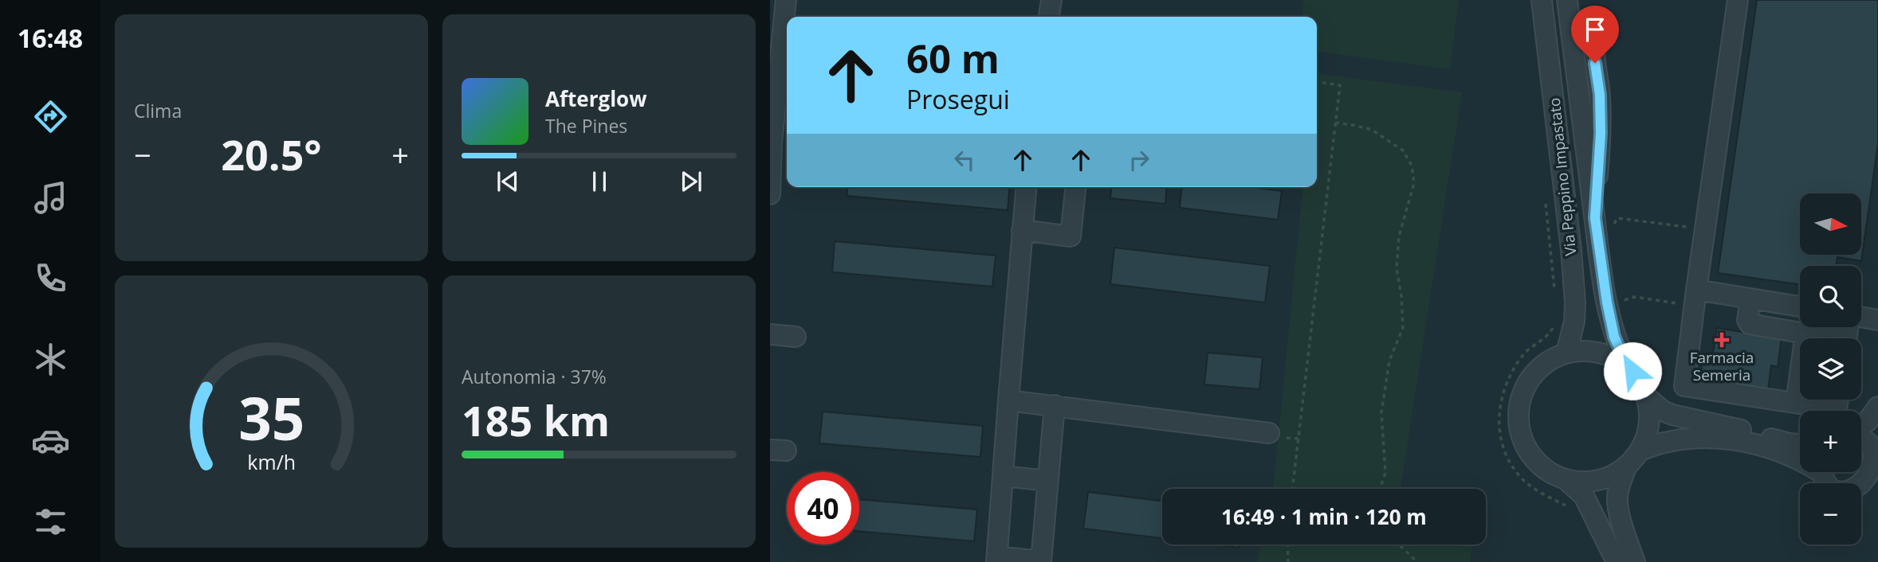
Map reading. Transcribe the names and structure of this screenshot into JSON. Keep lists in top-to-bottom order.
{
  "streets": {
    "street": ["Via Peppino Impastato"]
  },
  "places": {
    "health": ["Farmacia Semeria"]
  },
  "north": "right",
  "page": {
    "tabs": "16:48",
    "tile": [
      "Clima",
      ["Autonomia · 37%", "185 km"]
    ],
    "turn": ["60 m", "Prosegui"],
    "song": ["Afterglow", "The Pines"],
    "heat": ["−", "20.5°", "+"],
    "map_buttons": ["+", "−"],
    "limit": "40",
    "trip": "16:49 · 1 min · 120 m",
    "gauge": ["35", "km/h"]
  }
}
